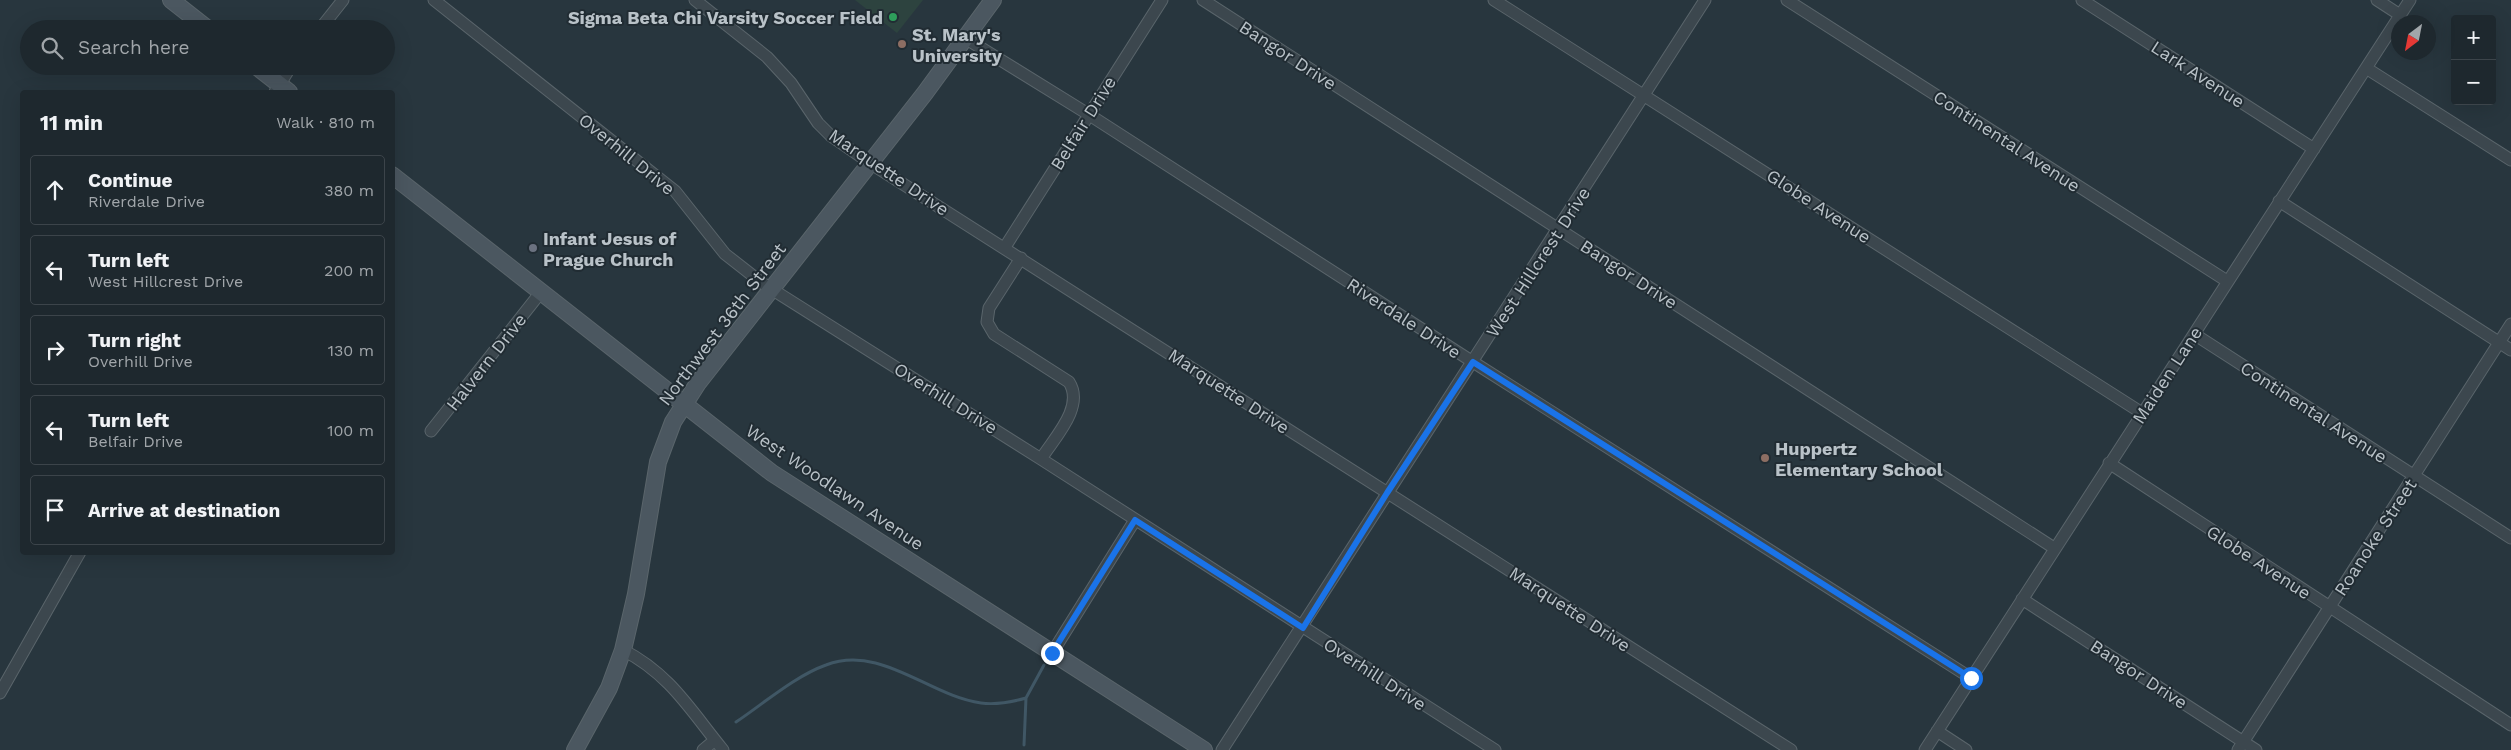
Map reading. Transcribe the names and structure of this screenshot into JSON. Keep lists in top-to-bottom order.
{
  "streets": {
    "street": [
      "Bangor Drive",
      "Lark Avenue",
      "Belfair Drive",
      "Continental Avenue",
      "Overhill Drive",
      "Marquette Drive",
      "Globe Avenue",
      "West Hillcrest Drive",
      "Riverdale Drive",
      "Northwest 36th Street",
      "Halvern Drive",
      "Maiden Lane",
      "West Woodlawn Avenue",
      "Roanoke Street"
    ]
  },
  "crossings": [
    ["Bangor Drive", "West Hillcrest Drive"],
    ["Bangor Drive", "Maiden Lane"],
    ["Bangor Drive", "Roanoke Street"],
    ["Lark Avenue", "Maiden Lane"],
    ["Belfair Drive", "Marquette Drive"],
    ["Belfair Drive", "Riverdale Drive"],
    ["Continental Avenue", "Maiden Lane"],
    ["Continental Avenue", "Roanoke Street"],
    ["Overhill Drive", "West Hillcrest Drive"],
    ["Overhill Drive", "Northwest 36th Street"],
    ["Marquette Drive", "West Hillcrest Drive"],
    ["Marquette Drive", "Northwest 36th Street"],
    ["Globe Avenue", "West Hillcrest Drive"],
    ["Globe Avenue", "Maiden Lane"],
    ["Globe Avenue", "Roanoke Street"],
    ["West Hillcrest Drive", "Riverdale Drive"],
    ["Riverdale Drive", "Northwest 36th Street"],
    ["Riverdale Drive", "Maiden Lane"],
    ["Northwest 36th Street", "West Woodlawn Avenue"],
    ["Halvern Drive", "West Woodlawn Avenue"]
  ],
  "places": [
    "Sigma Beta Chi Varsity Soccer Field",
    "St. Mary's University",
    "Infant Jesus of Prague Church",
    "Huppertz Elementary School"
  ],
  "north": "bottom left",
  "page": {
    "map_buttons": ["+", "−"],
    "search": "Search here",
    "heading": ["11 min", "Walk · 810 m"],
    "list": [
      ["Continue", "Riverdale Drive", "380 m"],
      ["Turn left", "West Hillcrest Drive", "200 m"],
      ["Turn right", "Overhill Drive", "130 m"],
      ["Turn left", "Belfair Drive", "100 m"],
      "Arrive at destination"
    ]
  }
}
